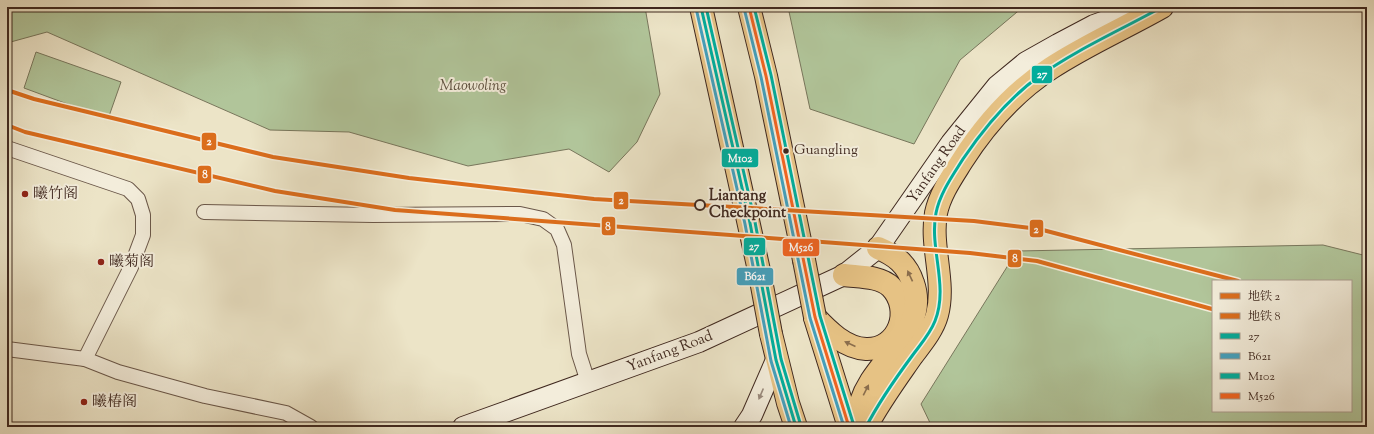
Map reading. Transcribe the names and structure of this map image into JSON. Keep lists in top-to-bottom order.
{
  "streets": {
    "main road": ["Yanfang Road"]
  },
  "parks": ["Maowoling"],
  "places": [
    "Guangling",
    "曦竹阁",
    "Liantang Checkpoint",
    "曦菊阁",
    "曦椿阁"
  ],
  "lines": [
    "transit line 27",
    "transit line M102",
    "transit line M526",
    "transit line B621",
    "metro line 2",
    "metro line 8"
  ],
  "legend": [
    "地铁 2",
    "地铁 8",
    "27",
    "B621",
    "M102",
    "M526"
  ]
}
